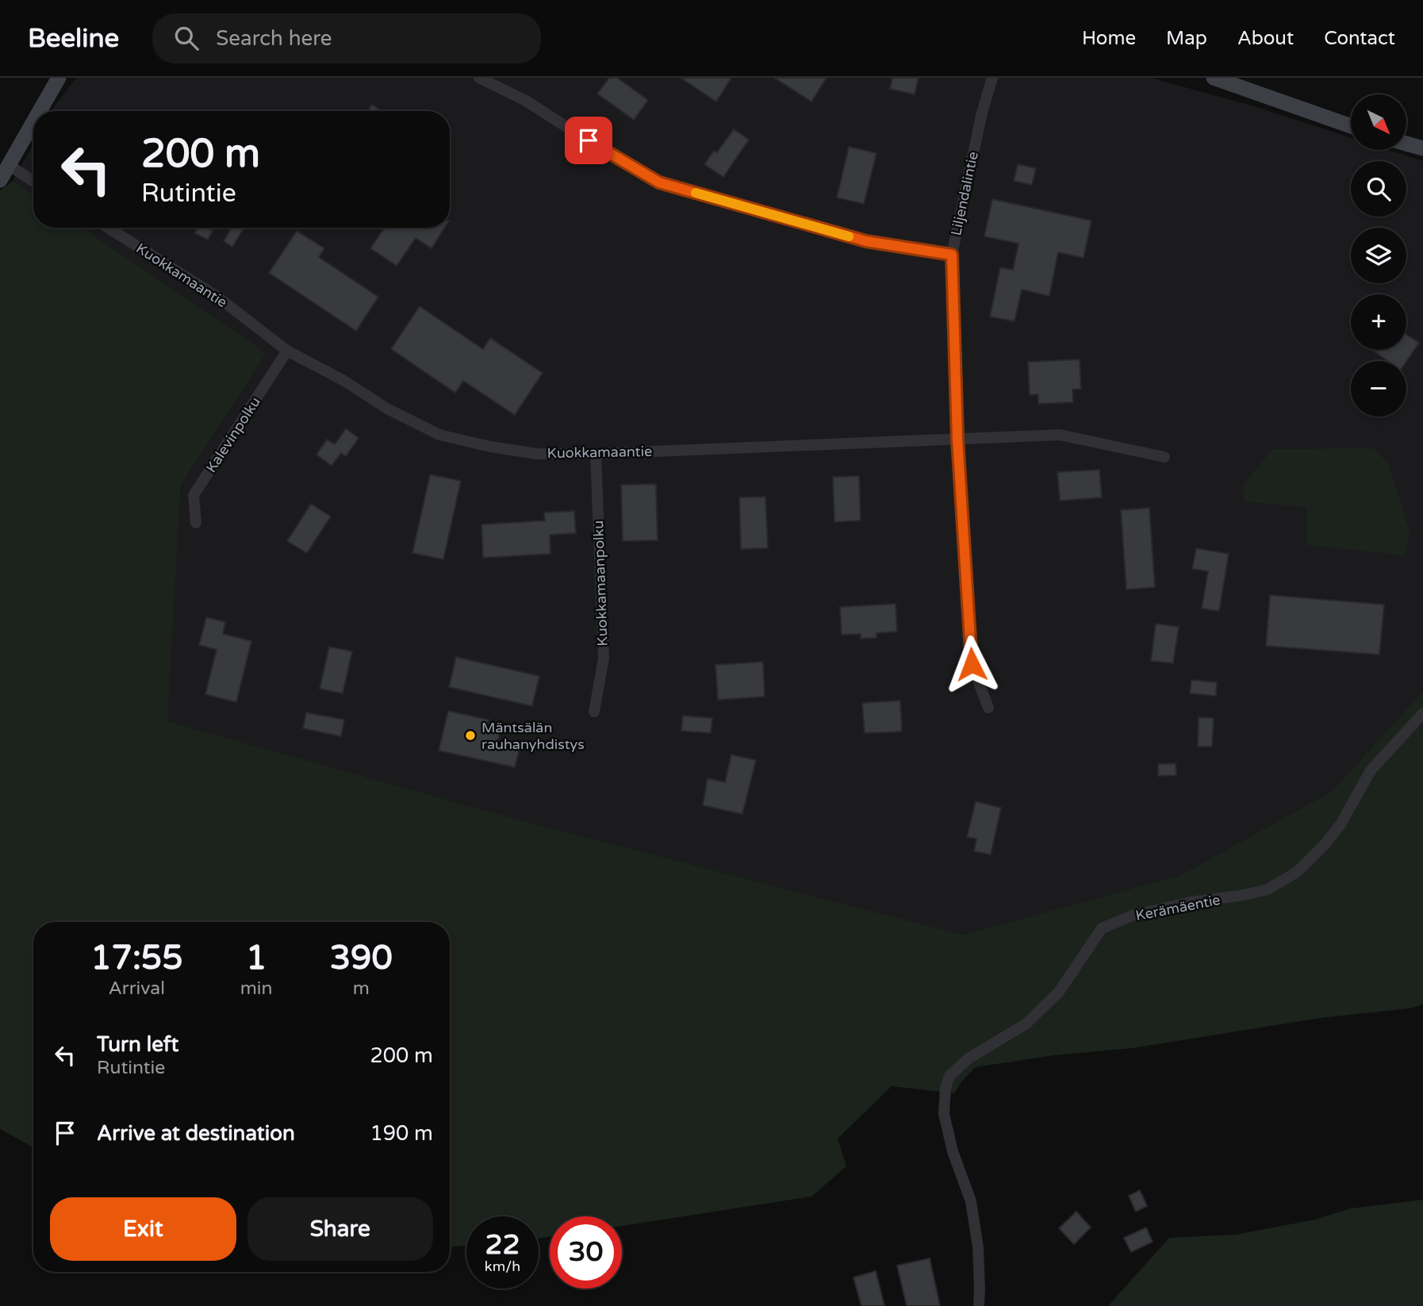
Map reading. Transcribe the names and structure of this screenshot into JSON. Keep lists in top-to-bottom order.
{
  "streets": {
    "street": [
      "Liljendalintie",
      "Kuokkamaantie",
      "Kalevinpolku",
      "Kuokkamaanpolku",
      "Kerämäentie"
    ]
  },
  "crossings": [
    ["Liljendalintie", "Kuokkamaantie"],
    ["Kuokkamaantie", "Kalevinpolku"],
    ["Kuokkamaantie", "Kuokkamaanpolku"]
  ],
  "places": ["Mäntsälän rauhanyhdistys"],
  "north": "bottom right",
  "page": {
    "header": "Beeline",
    "search": "Search here",
    "nav": [
      "Home",
      "Map",
      "About",
      "Contact"
    ],
    "map_buttons": ["+", "−"],
    "turn": ["200 m", "Rutintie"],
    "eta": [
      "17:55",
      "Arrival",
      "1",
      "min",
      "390",
      "m"
    ],
    "list": [
      {
        "name": "Turn left",
        "note": "Rutintie",
        "value": "200 m"
      },
      {
        "name": "Arrive at destination",
        "value": "190 m"
      }
    ],
    "buttons": ["Exit", "Share"],
    "speed": "22 km/h",
    "limit": "30"
  }
}
